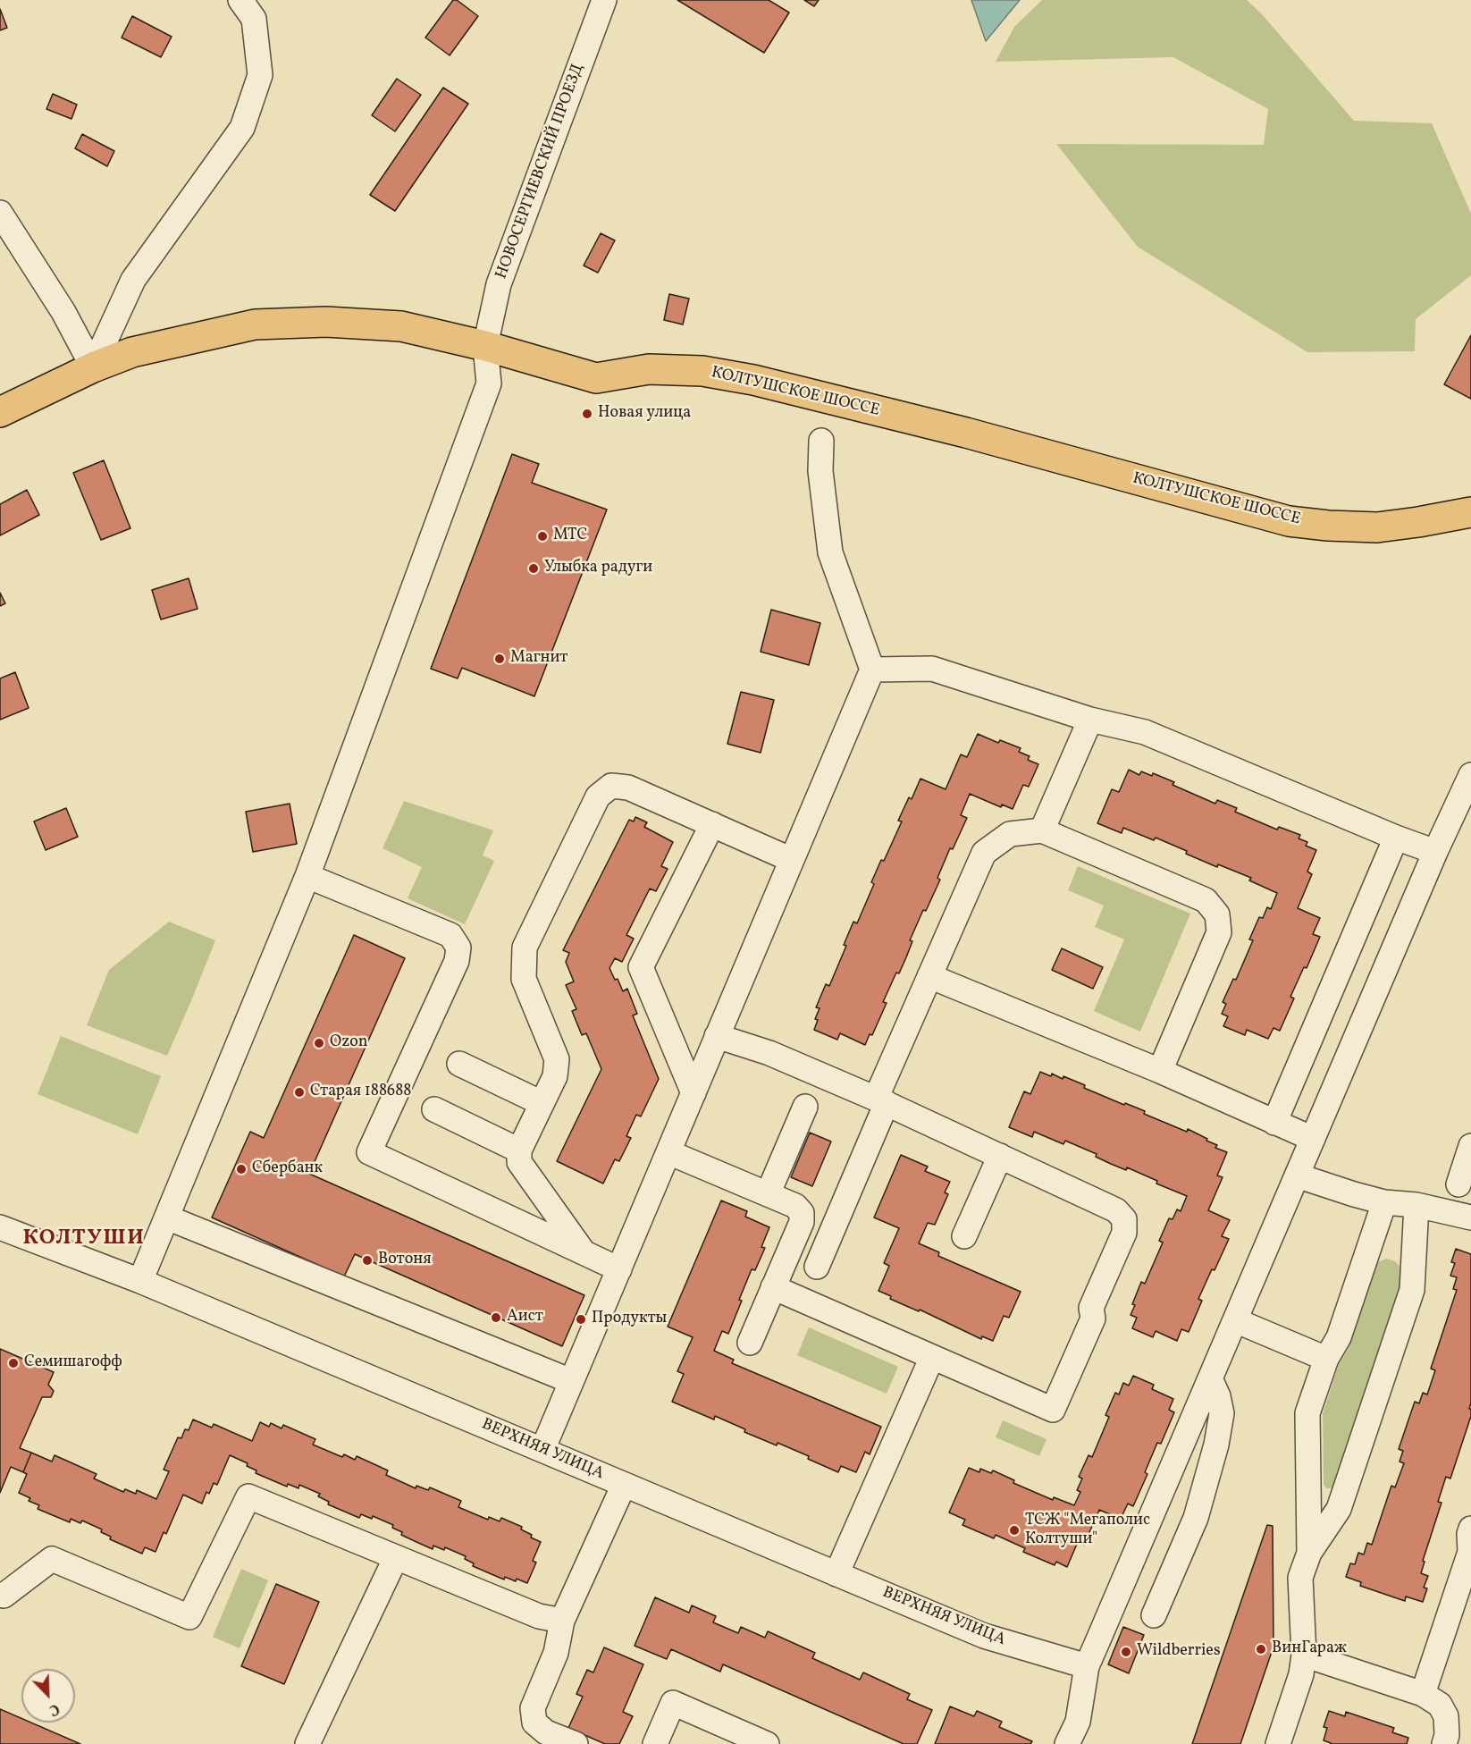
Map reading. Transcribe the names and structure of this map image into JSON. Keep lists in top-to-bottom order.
{
  "streets": {
    "main road": ["КОЛТУШСКОЕ ШОССЕ"],
    "street": ["НОВОСЕРГИЕВСКИЙ ПРОЕЗД", "ВЕРХНЯЯ УЛИЦА"]
  },
  "crossings": [
    ["НОВОСЕРГИЕВСКИЙ ПРОЕЗД", "КОЛТУШСКОЕ ШОССЕ"],
    ["НОВОСЕРГИЕВСКИЙ ПРОЕЗД", "ВЕРХНЯЯ УЛИЦА"]
  ],
  "districts": ["КОЛТУШИ"],
  "places": [
    "Новая улица",
    "МТС",
    "Улыбка радуги",
    "Магнит",
    "Ozon",
    "Старая 188688",
    "Сбербанк",
    "Вотоня",
    "Аист",
    "Продукты",
    "Семишагофф",
    "ТСЖ \"Мегаполис Колтуши\"",
    "ВинГараж",
    "Wildberries"
  ],
  "north": "bottom right"
}
